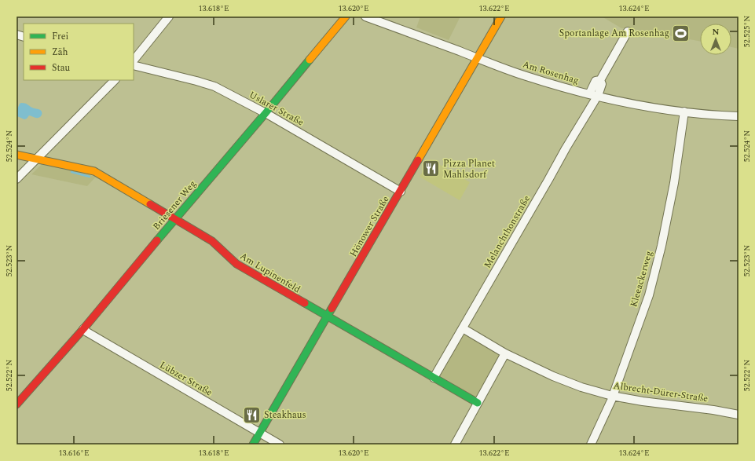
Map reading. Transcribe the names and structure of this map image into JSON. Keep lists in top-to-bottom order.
{
  "streets": {
    "street": [
      "Am Rosenhag",
      "Uslarer Straße",
      "Briesener Weg",
      "Hönower Straße",
      "Melanchthonstraße",
      "Am Lupinenfeld",
      "Kleeackerweg",
      "Lübzer Straße",
      "Albrecht-Dürer-Straße"
    ]
  },
  "crossings": [
    ["Am Rosenhag", "Hönower Straße"],
    ["Am Rosenhag", "Melanchthonstraße"],
    ["Am Rosenhag", "Kleeackerweg"],
    ["Uslarer Straße", "Briesener Weg"],
    ["Uslarer Straße", "Hönower Straße"],
    ["Briesener Weg", "Am Lupinenfeld"],
    ["Briesener Weg", "Lübzer Straße"],
    ["Hönower Straße", "Am Lupinenfeld"],
    ["Hönower Straße", "Lübzer Straße"],
    ["Melanchthonstraße", "Am Lupinenfeld"],
    ["Melanchthonstraße", "Albrecht-Dürer-Straße"],
    ["Kleeackerweg", "Albrecht-Dürer-Straße"]
  ],
  "places": {
    "sports": ["Sportanlage Am Rosenhag"],
    "restaurant": ["Pizza Planet Mahlsdorf", "Steakhaus"]
  },
  "legend": ["Frei", "Zäh", "Stau"],
  "north": "top",
  "coordinates": [
    "13.618°E",
    "13.620°E",
    "13.622°E",
    "13.624°E",
    "52.525°N",
    "52.524°N",
    "52.523°N",
    "52.522°N",
    "13.616°E"
  ]
}
